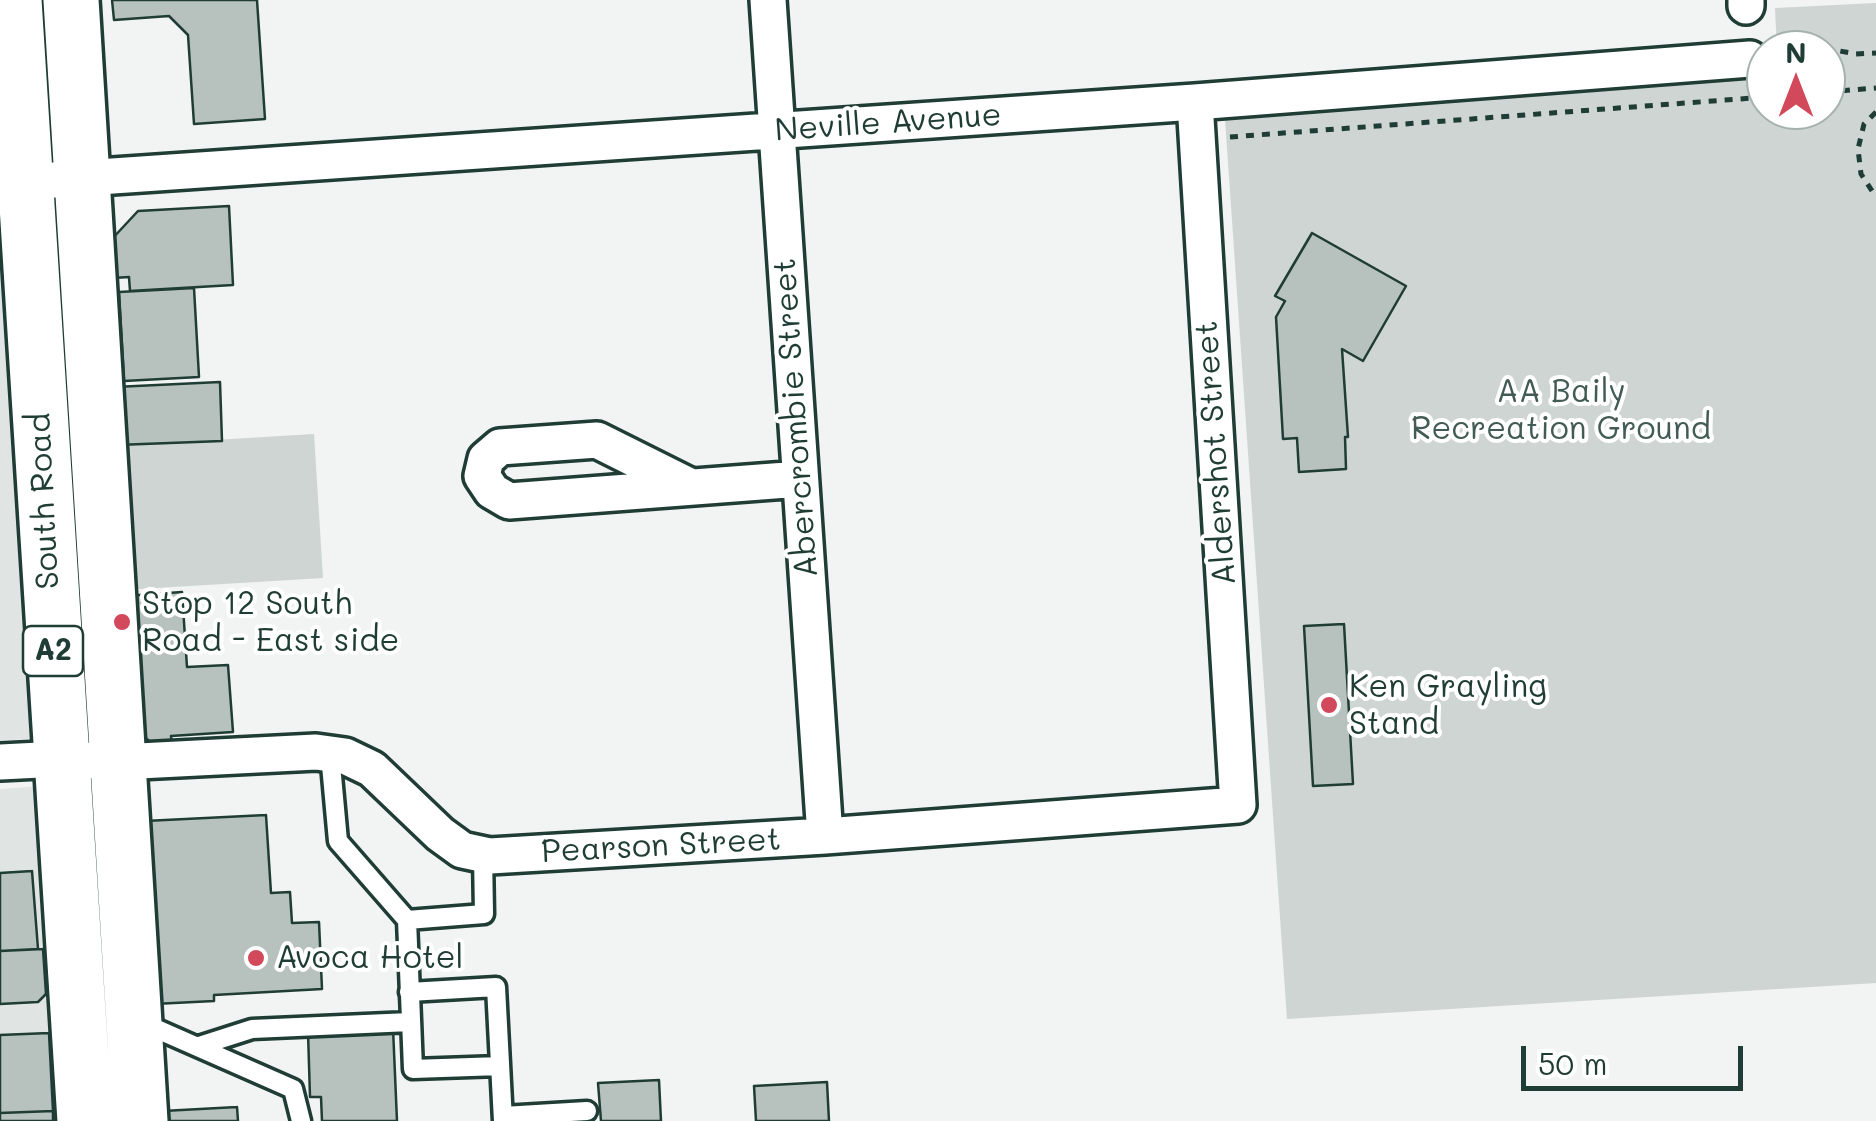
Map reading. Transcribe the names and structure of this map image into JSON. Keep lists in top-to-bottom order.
{
  "streets": {
    "highway": ["South Road", "A2"],
    "street": [
      "Neville Avenue",
      "Abercrombie Street",
      "Aldershot Street",
      "Pearson Street"
    ]
  },
  "crossings": [
    ["Neville Avenue", "Abercrombie Street"],
    ["Neville Avenue", "Aldershot Street"],
    ["Neville Avenue", "South Road"],
    ["Abercrombie Street", "Pearson Street"],
    ["Aldershot Street", "Pearson Street"],
    ["South Road", "Pearson Street"]
  ],
  "parks": ["AA Baily Recreation Ground"],
  "places": ["Stop 12 South Road - East side", "Ken Grayling Stand", "Avoca Hotel"],
  "scale_bar": "50 m",
  "north": "top"
}
